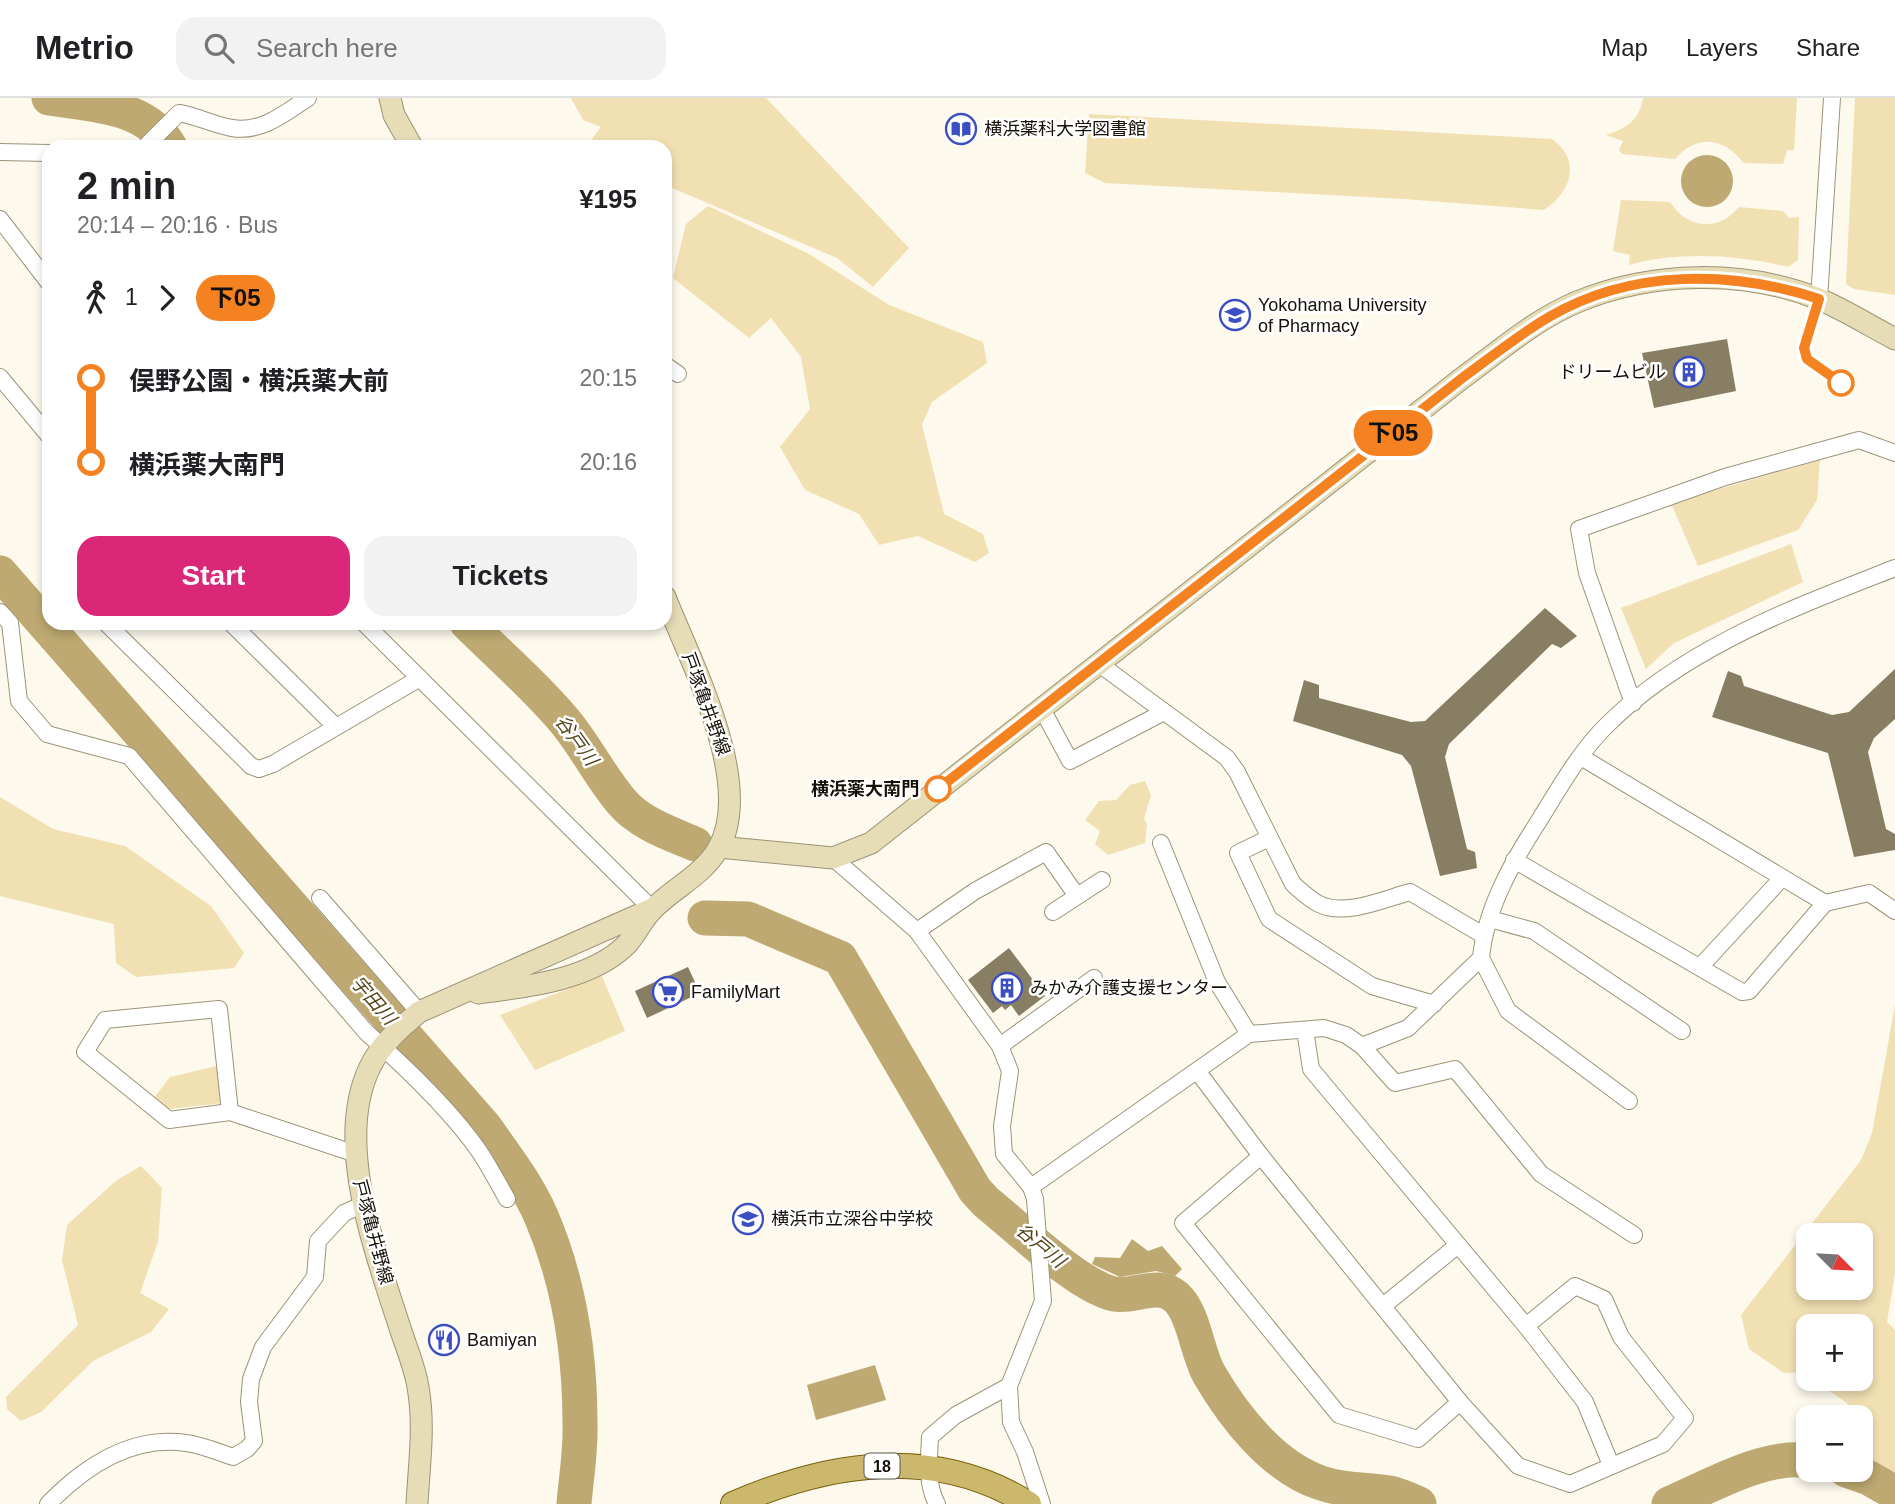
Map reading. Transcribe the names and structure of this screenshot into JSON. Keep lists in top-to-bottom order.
{
  "streets": {
    "main road": ["18"],
    "street": ["戸塚亀井野線"]
  },
  "water": ["谷戸川", "宇田川"],
  "places": {
    "library": ["横浜薬科大学図書館"],
    "school or university": ["Yokohama University of Pharmacy", "横浜市立深谷中学校"],
    "building": ["ドリームビル", "みかみ介護支援センター"],
    "other": ["横浜薬大南門"],
    "supermarket": ["FamilyMart"],
    "restaurant": ["Bamiyan"]
  },
  "lines": ["bus line 下05"],
  "north": "bottom right",
  "page": {
    "header": "Metrio",
    "search": "Search here",
    "nav": ["Map", "Layers", "Share"],
    "on_map": "下05",
    "heading": ["2 min", "20:14 – 20:16 · Bus", "¥195"],
    "legs": ["1", "下05"],
    "list": [
      {
        "name": "俣野公園・横浜薬大前",
        "value": "20:15"
      },
      {
        "name": "横浜薬大南門",
        "value": "20:16"
      }
    ],
    "buttons": ["Start", "Tickets"],
    "map_buttons": ["+", "−"]
  }
}
